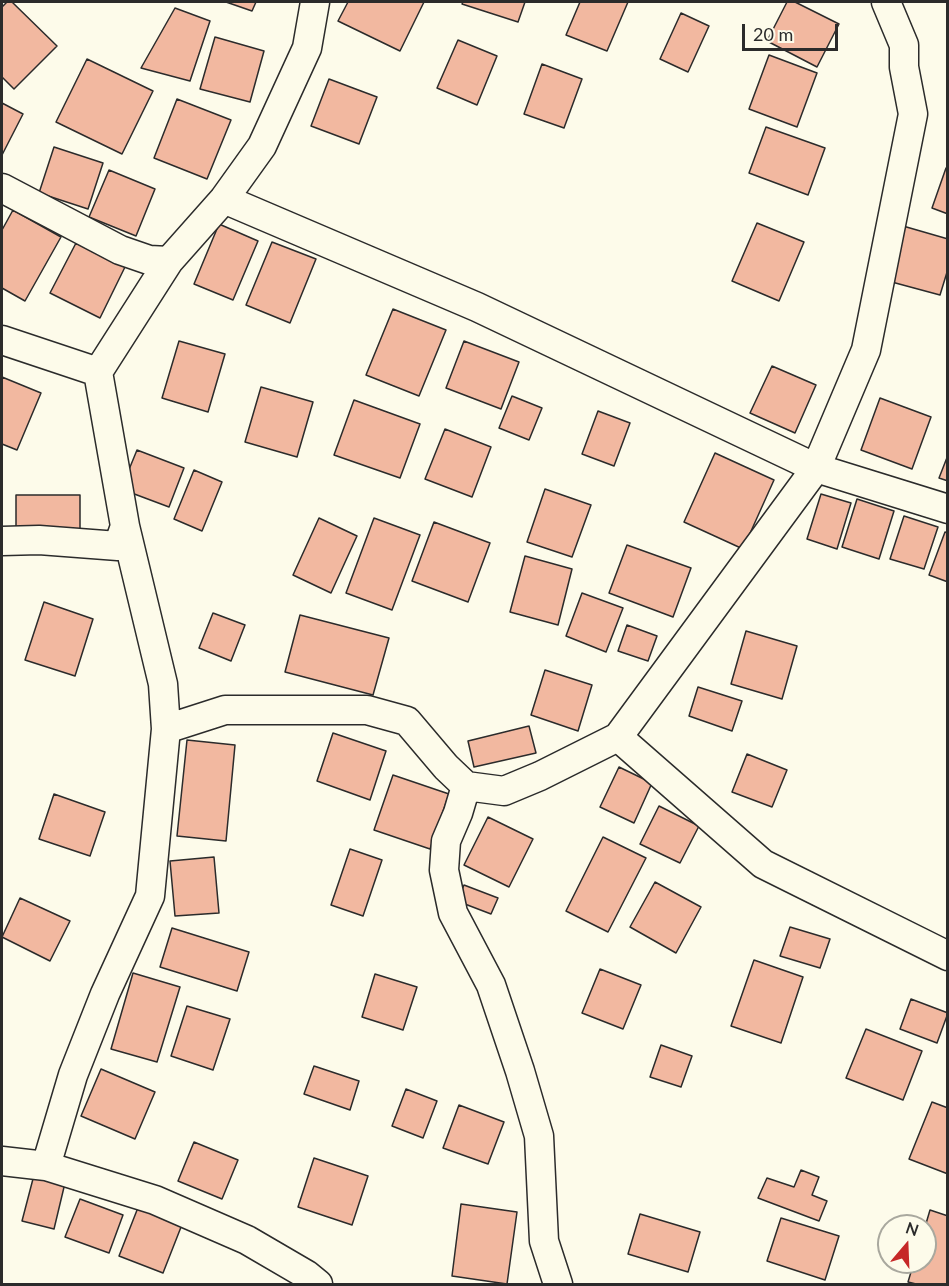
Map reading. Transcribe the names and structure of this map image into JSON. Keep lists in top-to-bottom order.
{
  "scale_bar": "20 m",
  "north": "top"
}
